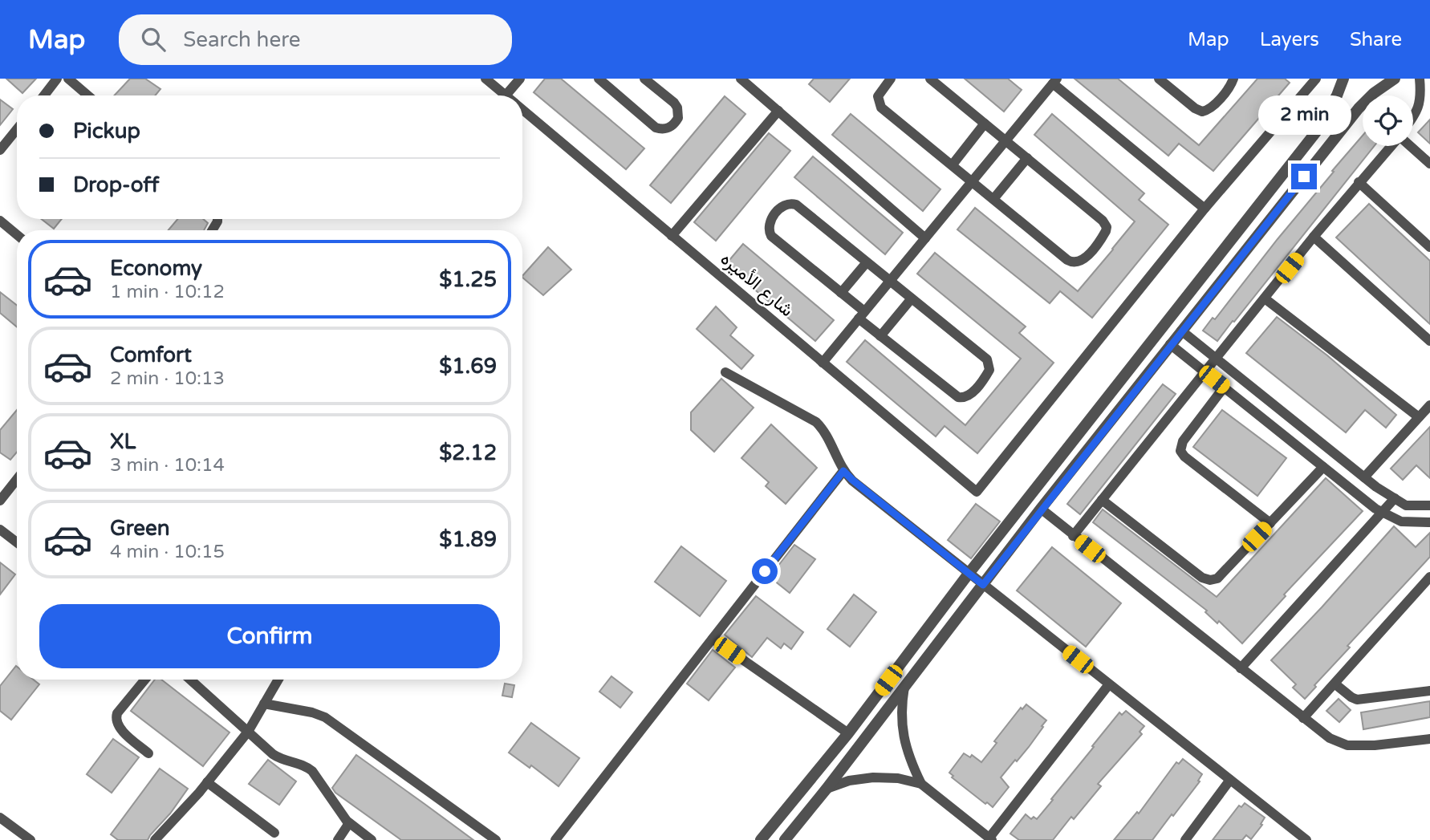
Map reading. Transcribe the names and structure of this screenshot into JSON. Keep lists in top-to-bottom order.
{
  "streets": {
    "street": ["شارع الأميره"]
  },
  "page": {
    "header": "Map",
    "search": "Search here",
    "nav": ["Map", "Layers", "Share"],
    "bubble": "2 min",
    "banner": ["Pickup", "Drop-off"],
    "list": [
      {
        "name": "Economy",
        "note": "1 min · 10:12",
        "value": "$1.25"
      },
      {
        "name": "Comfort",
        "note": "2 min · 10:13",
        "value": "$1.69"
      },
      {
        "name": "XL",
        "note": "3 min · 10:14",
        "value": "$2.12"
      },
      {
        "name": "Green",
        "note": "4 min · 10:15",
        "value": "$1.89"
      }
    ],
    "buttons": "Confirm"
  }
}
